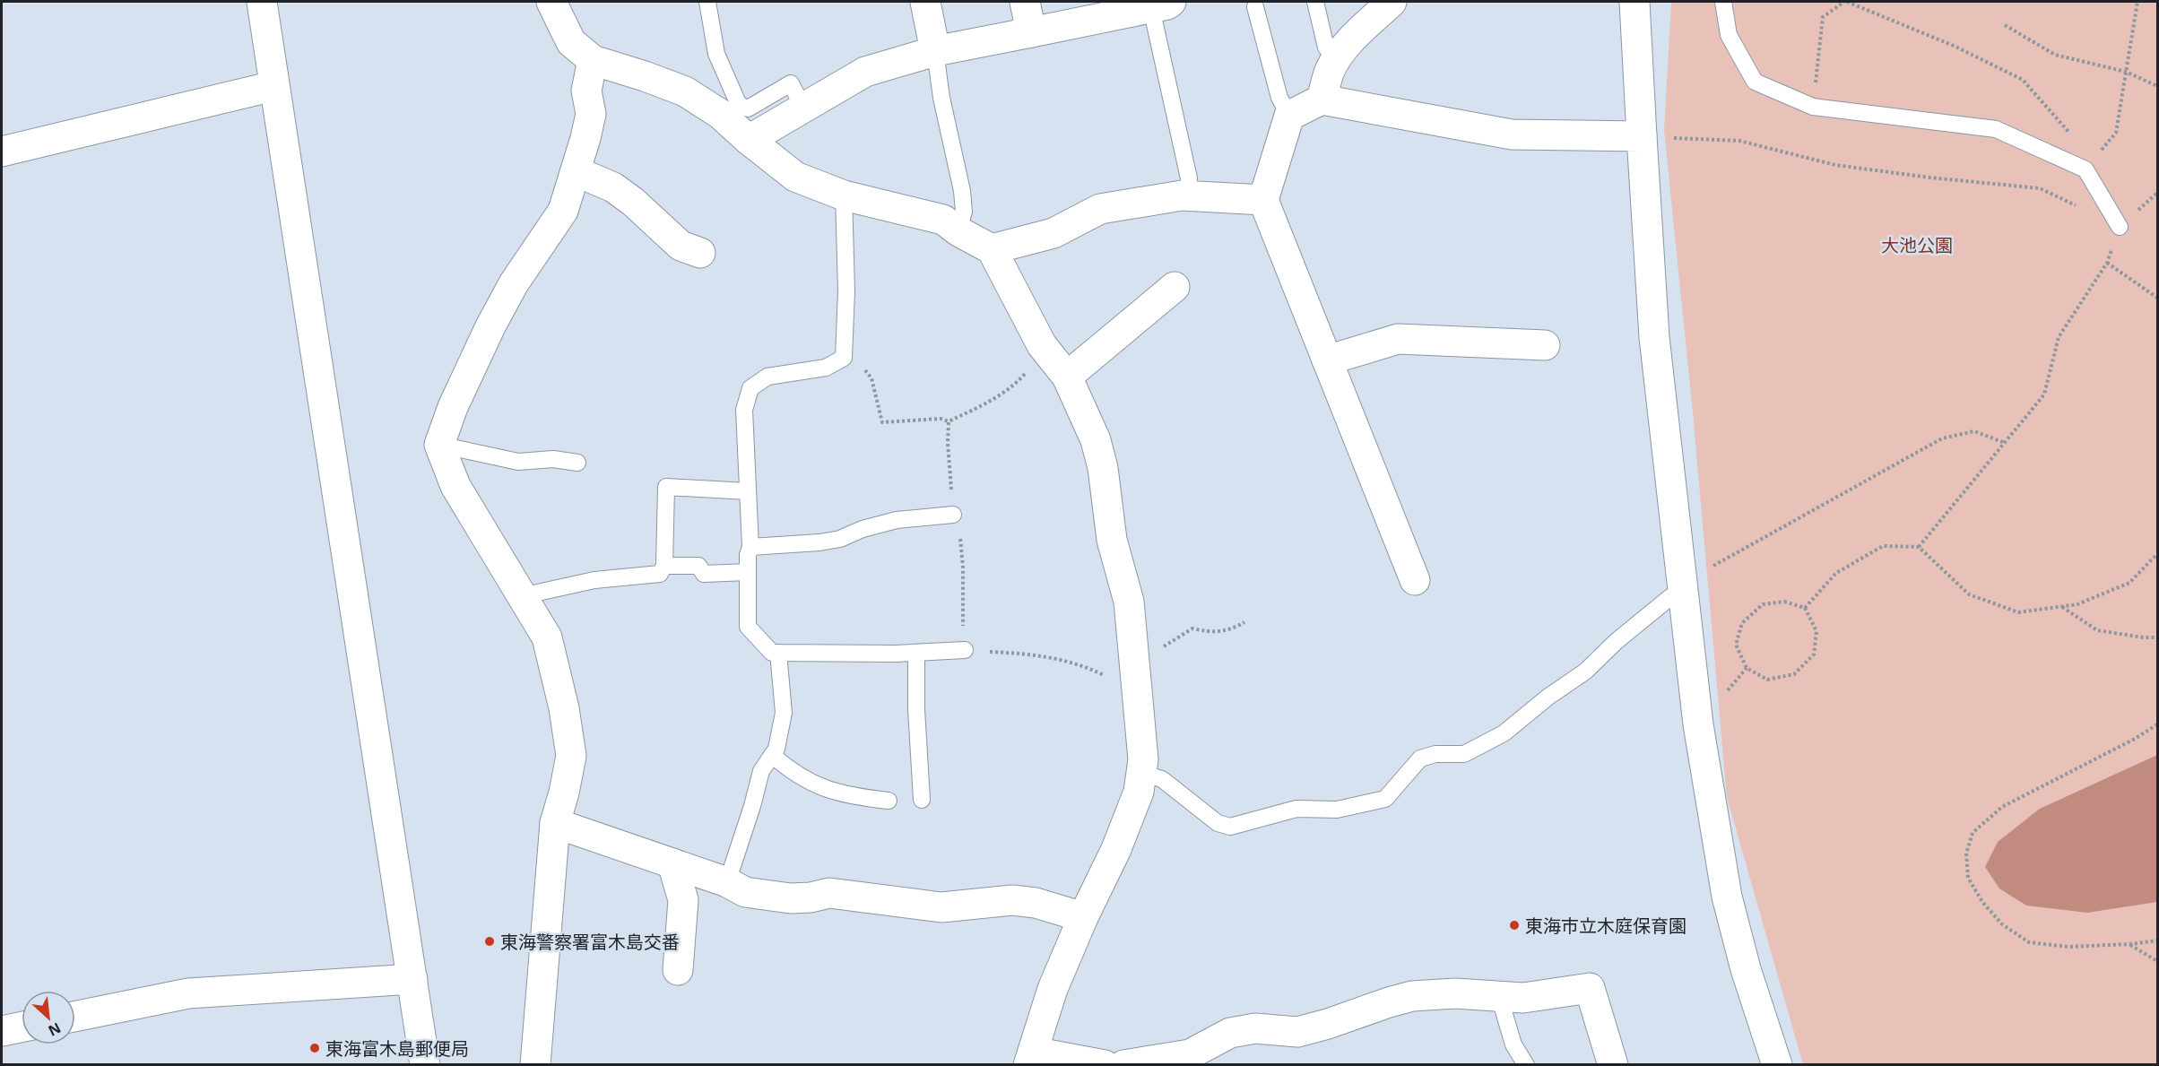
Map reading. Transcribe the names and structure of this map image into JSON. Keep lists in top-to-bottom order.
{
  "parks": ["大池公園"],
  "places": ["東海市立木庭保育園", "東海警察署富木島交番", "東海富木島郵便局"],
  "north": "bottom right"
}
